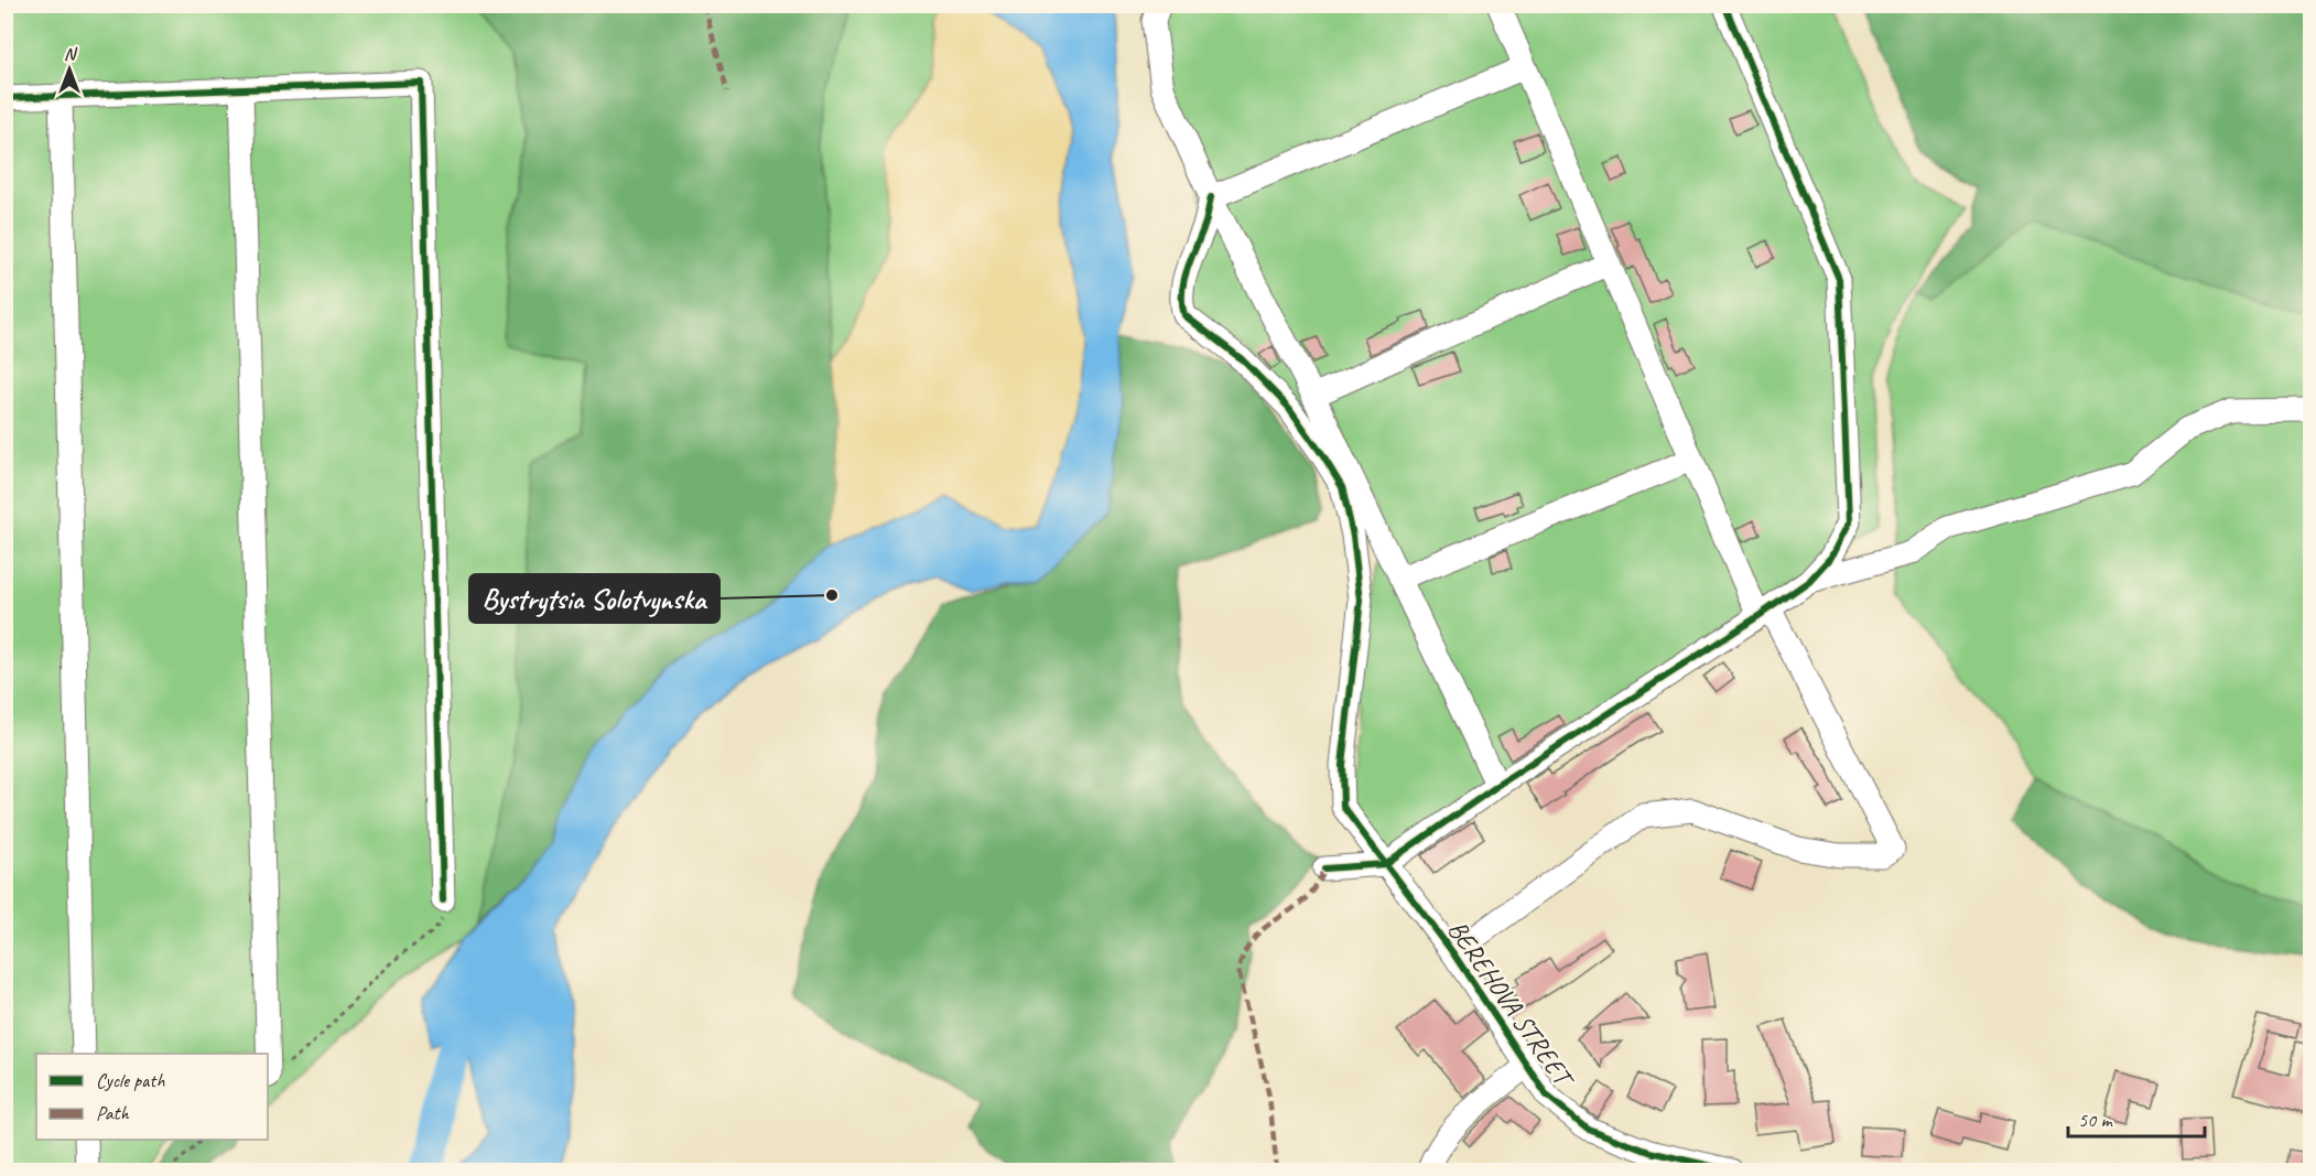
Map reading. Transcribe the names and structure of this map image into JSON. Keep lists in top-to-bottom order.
{
  "streets": {
    "street": ["BEREHOVA STREET"]
  },
  "places": ["Bystrytsia Solotvynska"],
  "legend": ["Cycle path", "Path"],
  "scale_bar": "50 m",
  "north": "top"
}
